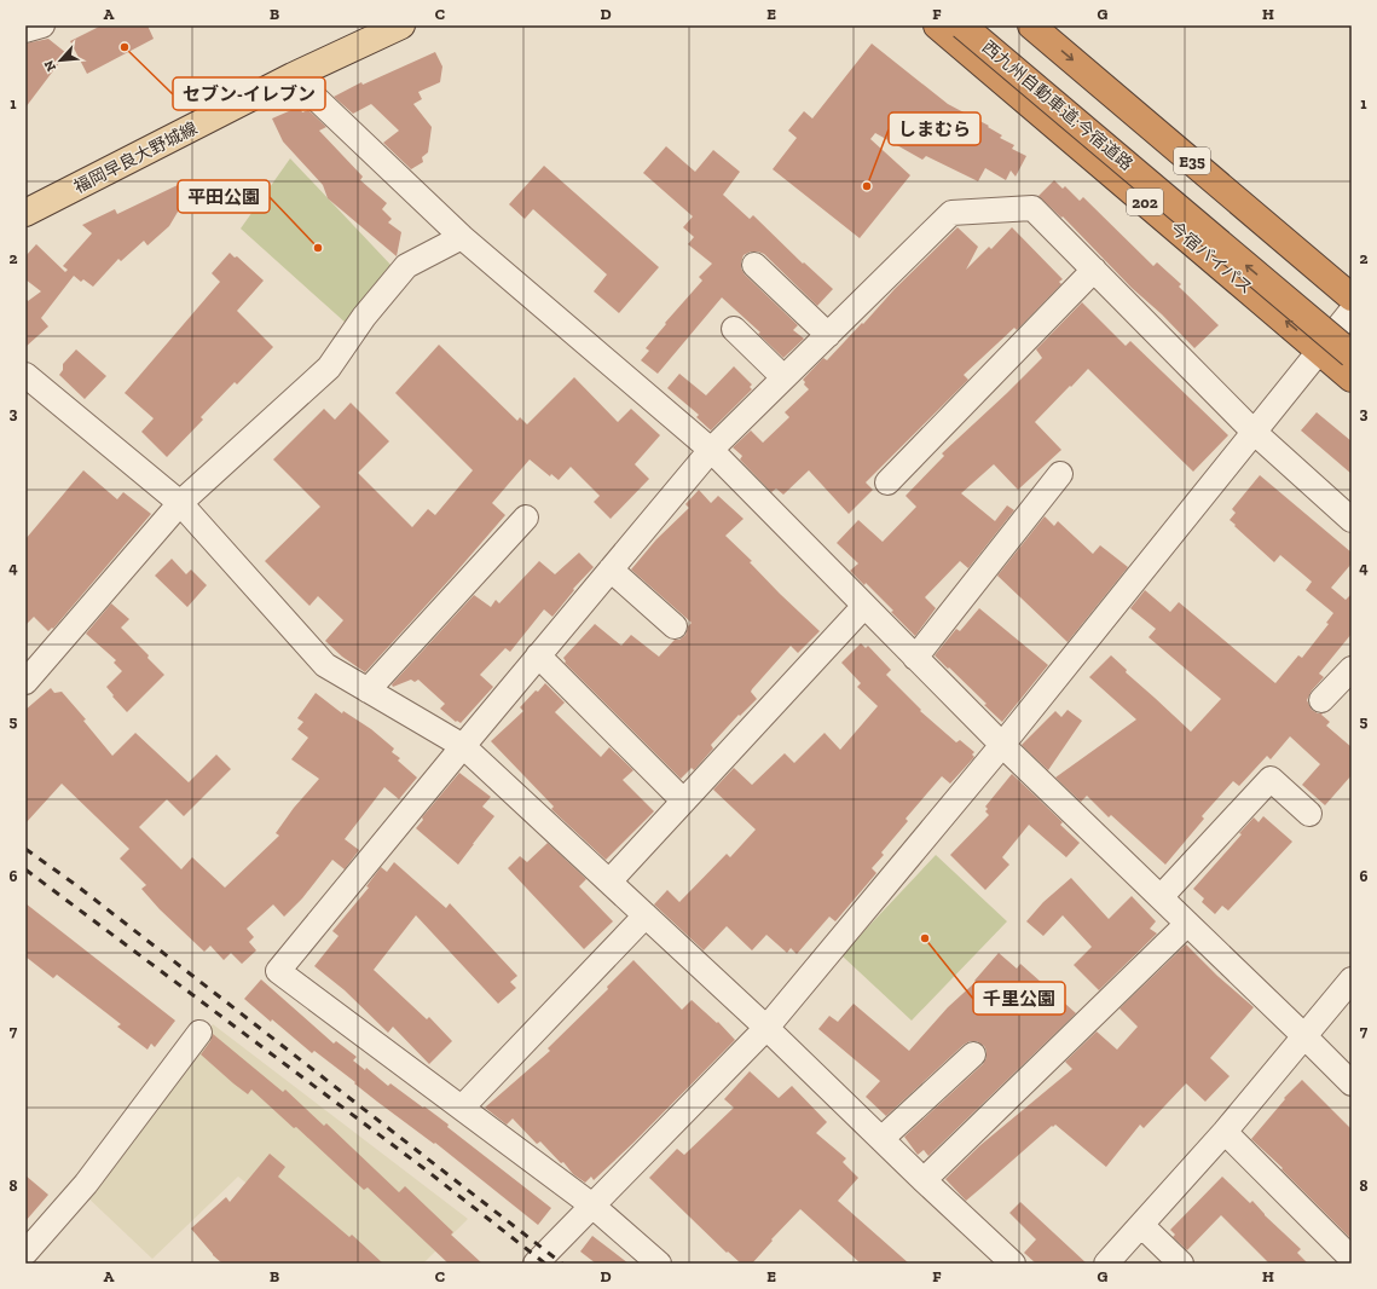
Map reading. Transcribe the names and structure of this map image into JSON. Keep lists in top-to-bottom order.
{
  "streets": {
    "highway": [
      "西九州自動車道;今宿道路",
      "E35",
      "202",
      "今宿バイパス"
    ],
    "main road": ["福岡早良大野城線"]
  },
  "places": [
    "セブン-イレブン",
    "しまむら",
    "平田公園",
    "千里公園"
  ],
  "north": "bottom left",
  "grid": {
    "columns": [
      "A",
      "B",
      "C",
      "D",
      "E",
      "F",
      "G",
      "H"
    ],
    "rows": [
      "1",
      "2",
      "3",
      "4",
      "5",
      "6",
      "7",
      "8"
    ]
  }
}
